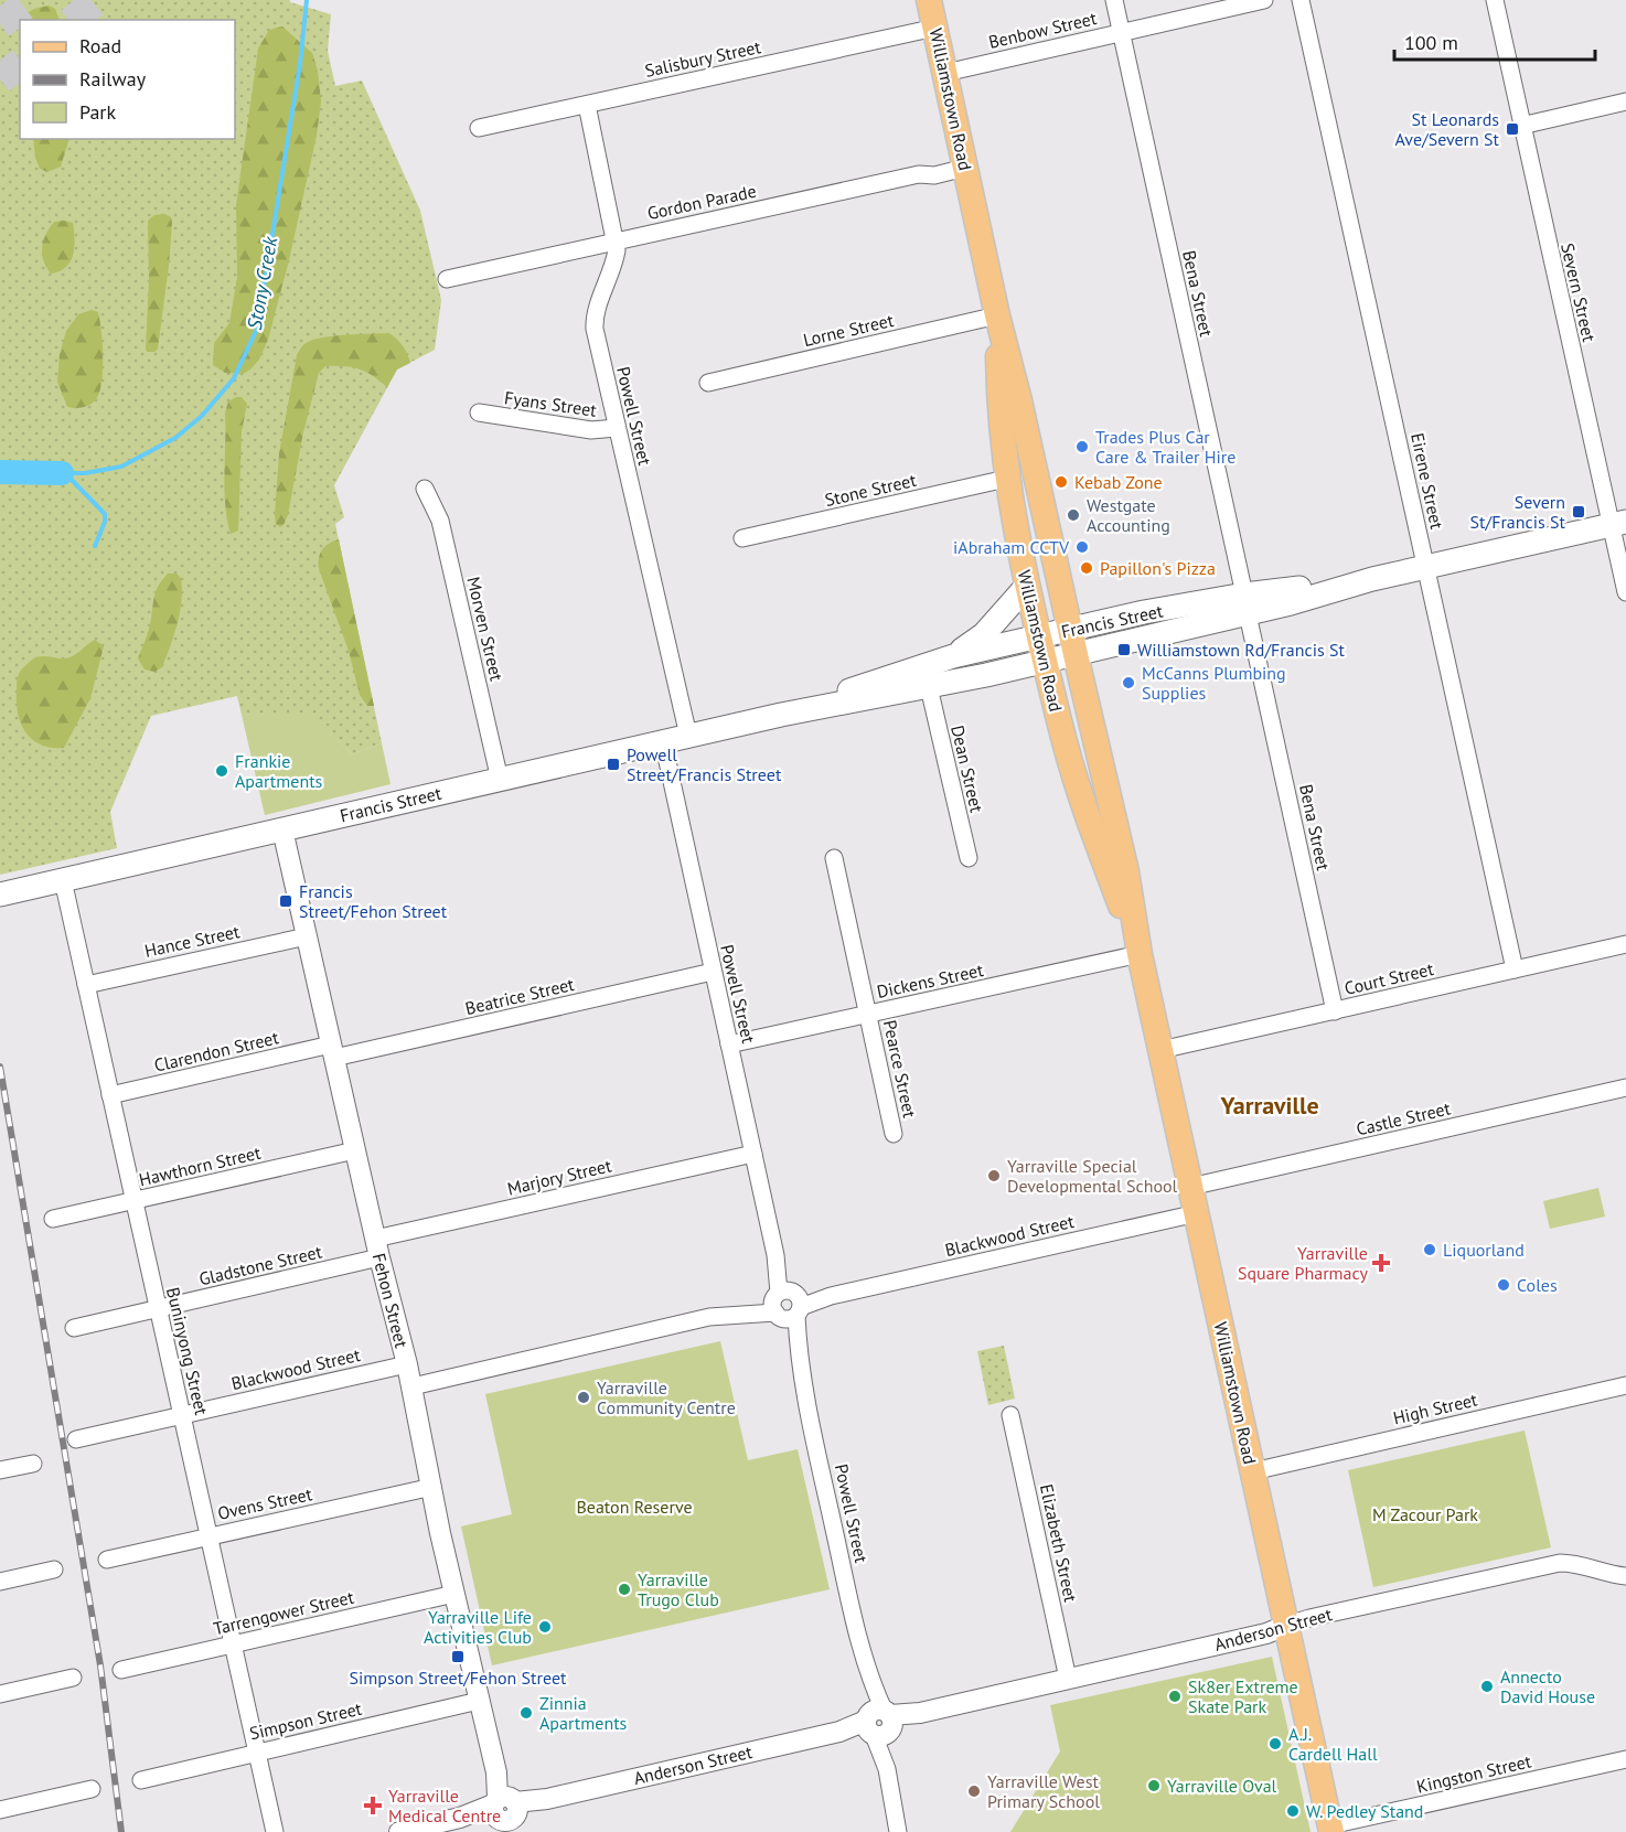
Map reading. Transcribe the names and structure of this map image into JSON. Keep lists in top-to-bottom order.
{
  "streets": {
    "main road": ["Williamstown Road", "Francis Street"],
    "street": [
      "Benbow Street",
      "Salisbury Street",
      "Gordon Parade",
      "Severn Street",
      "Bena Street",
      "Lorne Street",
      "Fyans Street",
      "Powell Street",
      "Eirene Street",
      "Stone Street",
      "Morven Street",
      "Dean Street",
      "Hance Street",
      "Court Street",
      "Dickens Street",
      "Beatrice Street",
      "Clarendon Street",
      "Pearce Street",
      "Castle Street",
      "Hawthorn Street",
      "Marjory Street",
      "Blackwood Street",
      "Gladstone Street",
      "Fehon Street",
      "Buninyong Street",
      "High Street",
      "Ovens Street",
      "Elizabeth Street",
      "Tarrengower Street",
      "Anderson Street",
      "Simpson Street",
      "Kingston Street"
    ]
  },
  "crossings": [
    ["Benbow Street", "Williamstown Road"],
    ["Benbow Street", "Bena Street"],
    ["Salisbury Street", "Williamstown Road"],
    ["Salisbury Street", "Powell Street"],
    ["Williamstown Road", "Gordon Parade"],
    ["Williamstown Road", "Lorne Street"],
    ["Williamstown Road", "Stone Street"],
    ["Williamstown Road", "Francis Street"],
    ["Williamstown Road", "Court Street"],
    ["Williamstown Road", "Dickens Street"],
    ["Williamstown Road", "Castle Street"],
    ["Williamstown Road", "Blackwood Street"],
    ["Williamstown Road", "High Street"],
    ["Williamstown Road", "Anderson Street"],
    ["Williamstown Road", "Kingston Street"],
    ["Gordon Parade", "Powell Street"],
    ["Severn Street", "Francis Street"],
    ["Bena Street", "Francis Street"],
    ["Bena Street", "Court Street"],
    ["Fyans Street", "Powell Street"],
    ["Powell Street", "Francis Street"],
    ["Powell Street", "Dickens Street"],
    ["Powell Street", "Beatrice Street"],
    ["Powell Street", "Marjory Street"],
    ["Powell Street", "Blackwood Street"],
    ["Powell Street", "Anderson Street"],
    ["Eirene Street", "Francis Street"],
    ["Eirene Street", "Court Street"],
    ["Francis Street", "Morven Street"],
    ["Francis Street", "Dean Street"],
    ["Francis Street", "Fehon Street"],
    ["Francis Street", "Buninyong Street"],
    ["Hance Street", "Fehon Street"],
    ["Hance Street", "Buninyong Street"],
    ["Dickens Street", "Pearce Street"],
    ["Beatrice Street", "Clarendon Street"],
    ["Beatrice Street", "Fehon Street"],
    ["Clarendon Street", "Fehon Street"],
    ["Clarendon Street", "Buninyong Street"],
    ["Hawthorn Street", "Fehon Street"],
    ["Hawthorn Street", "Buninyong Street"],
    ["Marjory Street", "Gladstone Street"],
    ["Marjory Street", "Fehon Street"],
    ["Blackwood Street", "Fehon Street"],
    ["Blackwood Street", "Buninyong Street"],
    ["Gladstone Street", "Fehon Street"],
    ["Gladstone Street", "Buninyong Street"],
    ["Fehon Street", "Ovens Street"],
    ["Fehon Street", "Tarrengower Street"],
    ["Fehon Street", "Anderson Street"],
    ["Fehon Street", "Simpson Street"],
    ["Buninyong Street", "Ovens Street"],
    ["Buninyong Street", "Tarrengower Street"],
    ["Buninyong Street", "Simpson Street"],
    ["Elizabeth Street", "Anderson Street"]
  ],
  "districts": ["Yarraville"],
  "water": ["Stony Creek"],
  "parks": ["Beaton Reserve", "M Zacour Park"],
  "places": {
    "transit": [
      "St Leonards Ave/Severn St",
      "Severn St/Francis St",
      "Williamstown Rd/Francis St",
      "Powell Street/Francis Street",
      "Francis Street/Fehon Street",
      "Simpson Street/Fehon Street"
    ],
    "other": [
      "Trades Plus Car Care & Trailer Hire",
      "Kebab Zone",
      "Westgate Accounting",
      "iAbraham CCTV",
      "Papillon's Pizza",
      "McCanns Plumbing Supplies",
      "Frankie Apartments",
      "Yarraville Special Developmental School",
      "Liquorland",
      "Coles",
      "Yarraville Community Centre",
      "Yarraville Trugo Club",
      "Yarraville Life Activities Club",
      "Annecto David House",
      "Sk8er Extreme Skate Park",
      "Zinnia Apartments",
      "A.J. Cardell Hall",
      "Yarraville Oval",
      "Yarraville West Primary School",
      "W. Pedley Stand"
    ],
    "health": ["Yarraville Square Pharmacy", "Yarraville Medical Centre"]
  },
  "legend": ["Road", "Railway", "Park"],
  "scale_bar": "100 m"
}
